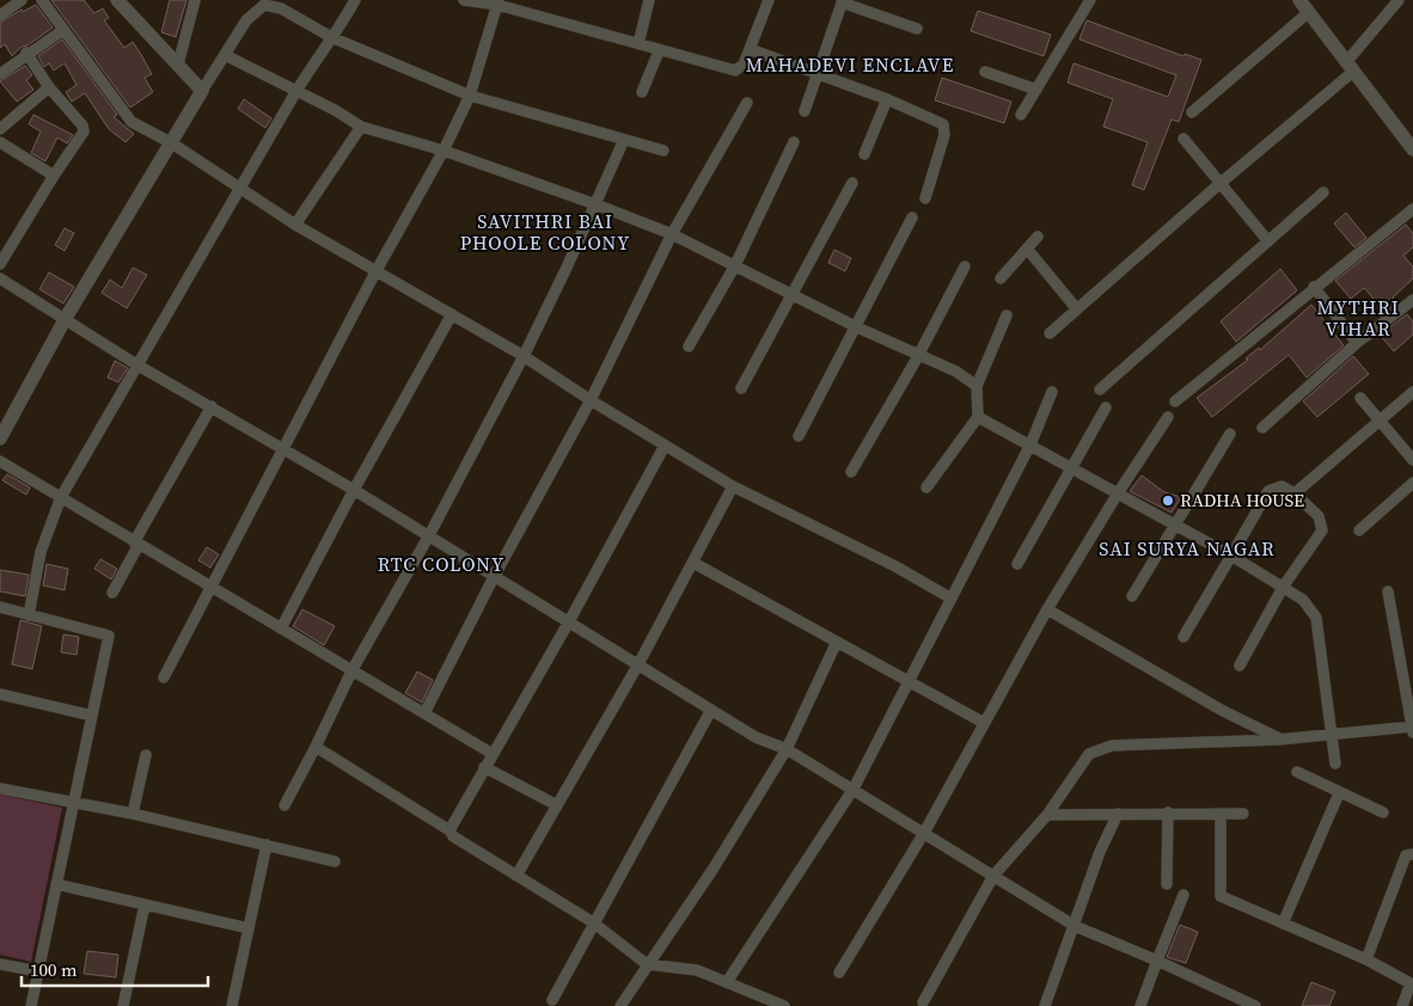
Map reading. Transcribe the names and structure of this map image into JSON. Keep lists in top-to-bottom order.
{
  "districts": [
    "MAHADEVI ENCLAVE",
    "SAVITHRI BAI PHOOLE COLONY",
    "MYTHRI VIHAR",
    "SAI SURYA NAGAR",
    "RTC COLONY"
  ],
  "places": ["RADHA HOUSE"],
  "scale_bar": "100 m"
}
